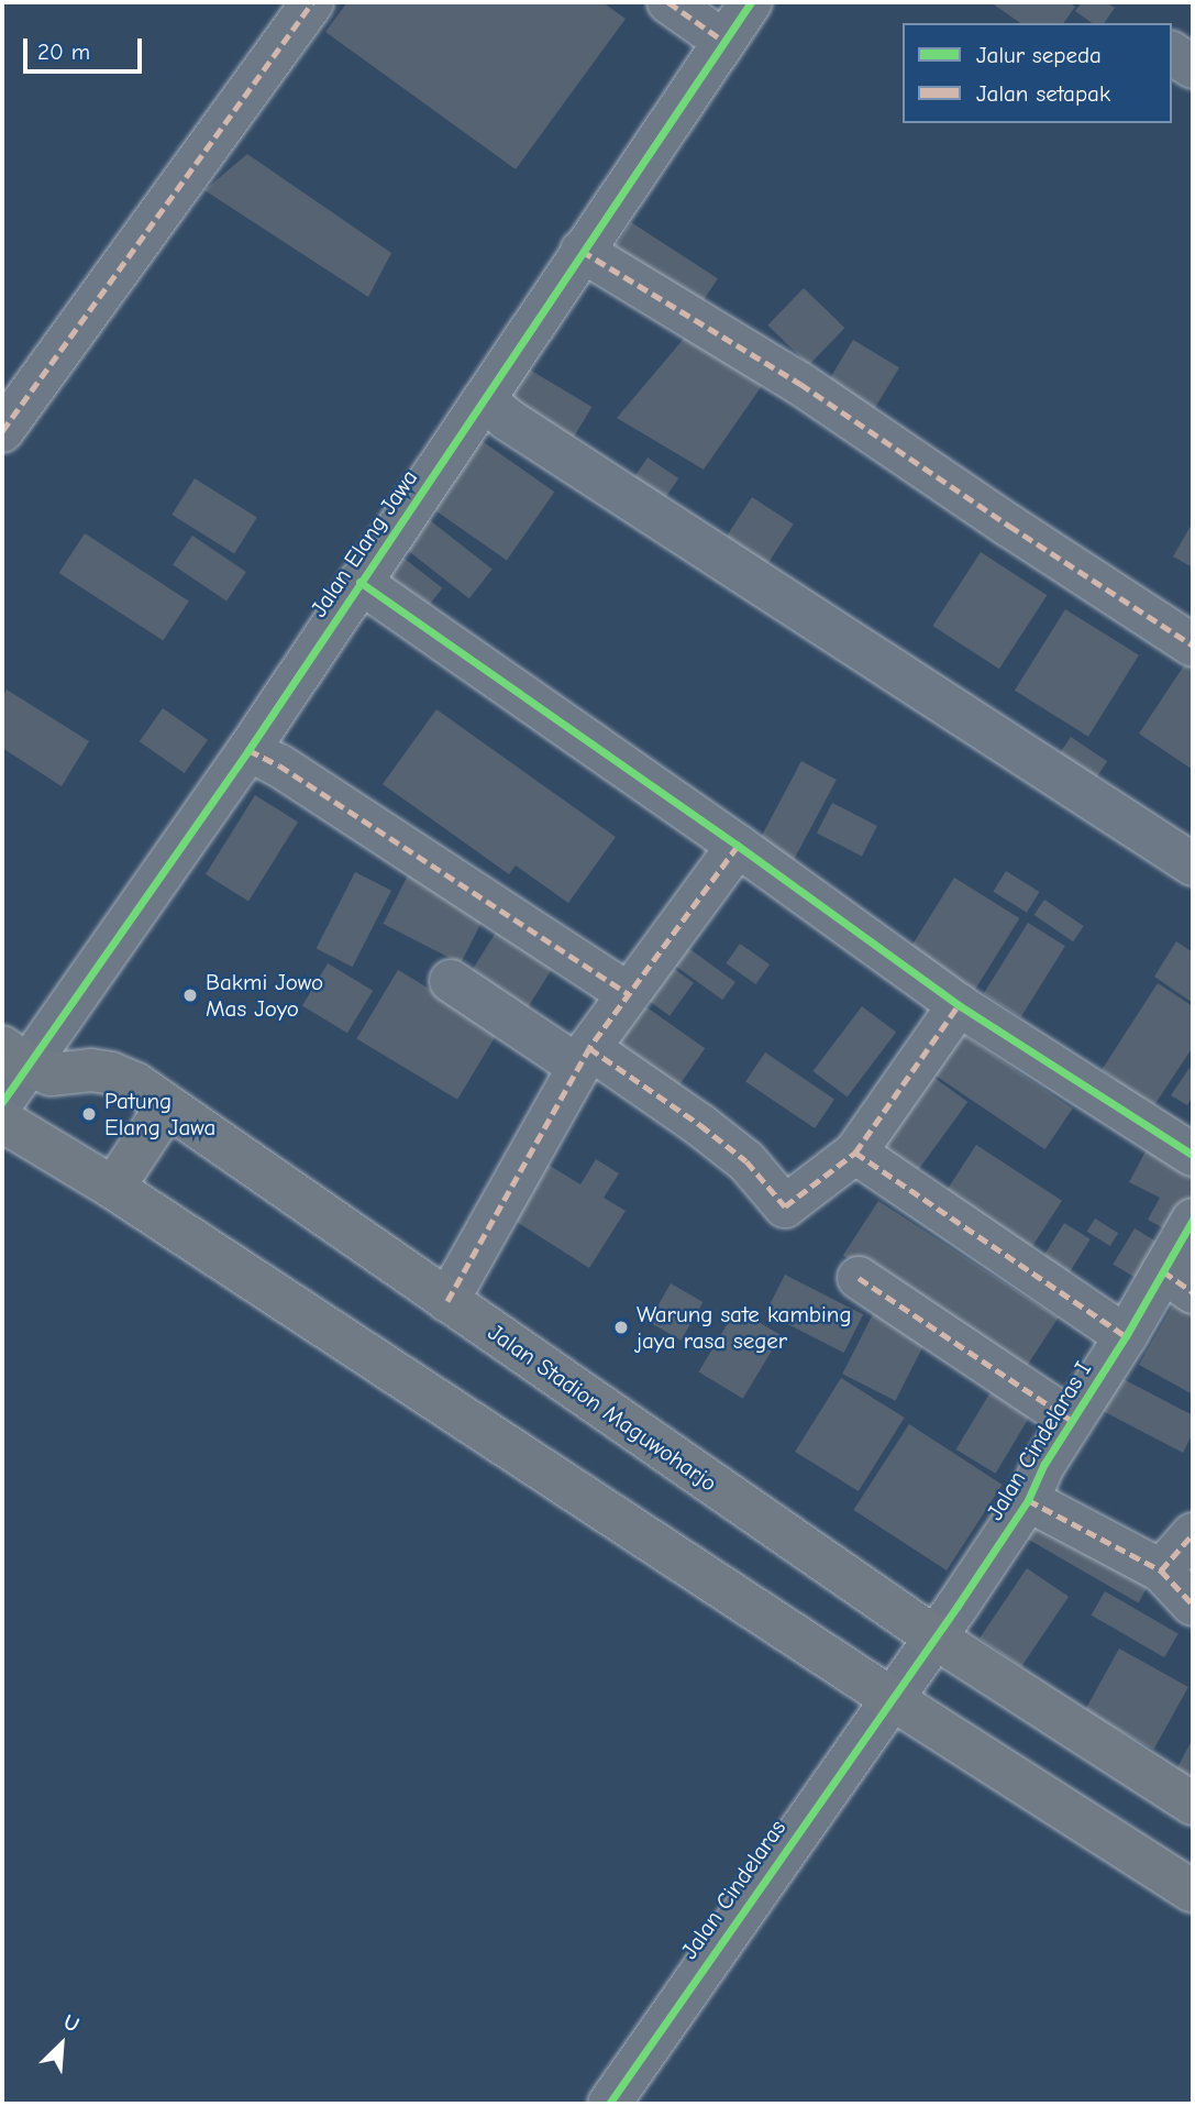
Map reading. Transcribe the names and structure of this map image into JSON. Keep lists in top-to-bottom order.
{
  "streets": {
    "main road": ["Jalan Stadion Maguwoharjo"],
    "street": ["Jalan Elang Jawa", "Jalan Cindelaras I", "Jalan Cindelaras"]
  },
  "crossings": [
    ["Jalan Elang Jawa", "Jalan Stadion Maguwoharjo"],
    ["Jalan Stadion Maguwoharjo", "Jalan Cindelaras I"],
    ["Jalan Cindelaras I", "Jalan Cindelaras"]
  ],
  "places": ["Bakmi Jowo Mas Joyo", "Patung Elang Jawa", "Warung sate kambing jaya rasa seger"],
  "legend": ["Jalur sepeda", "Jalan setapak"],
  "scale_bar": "20 m",
  "north": "top right"
}
